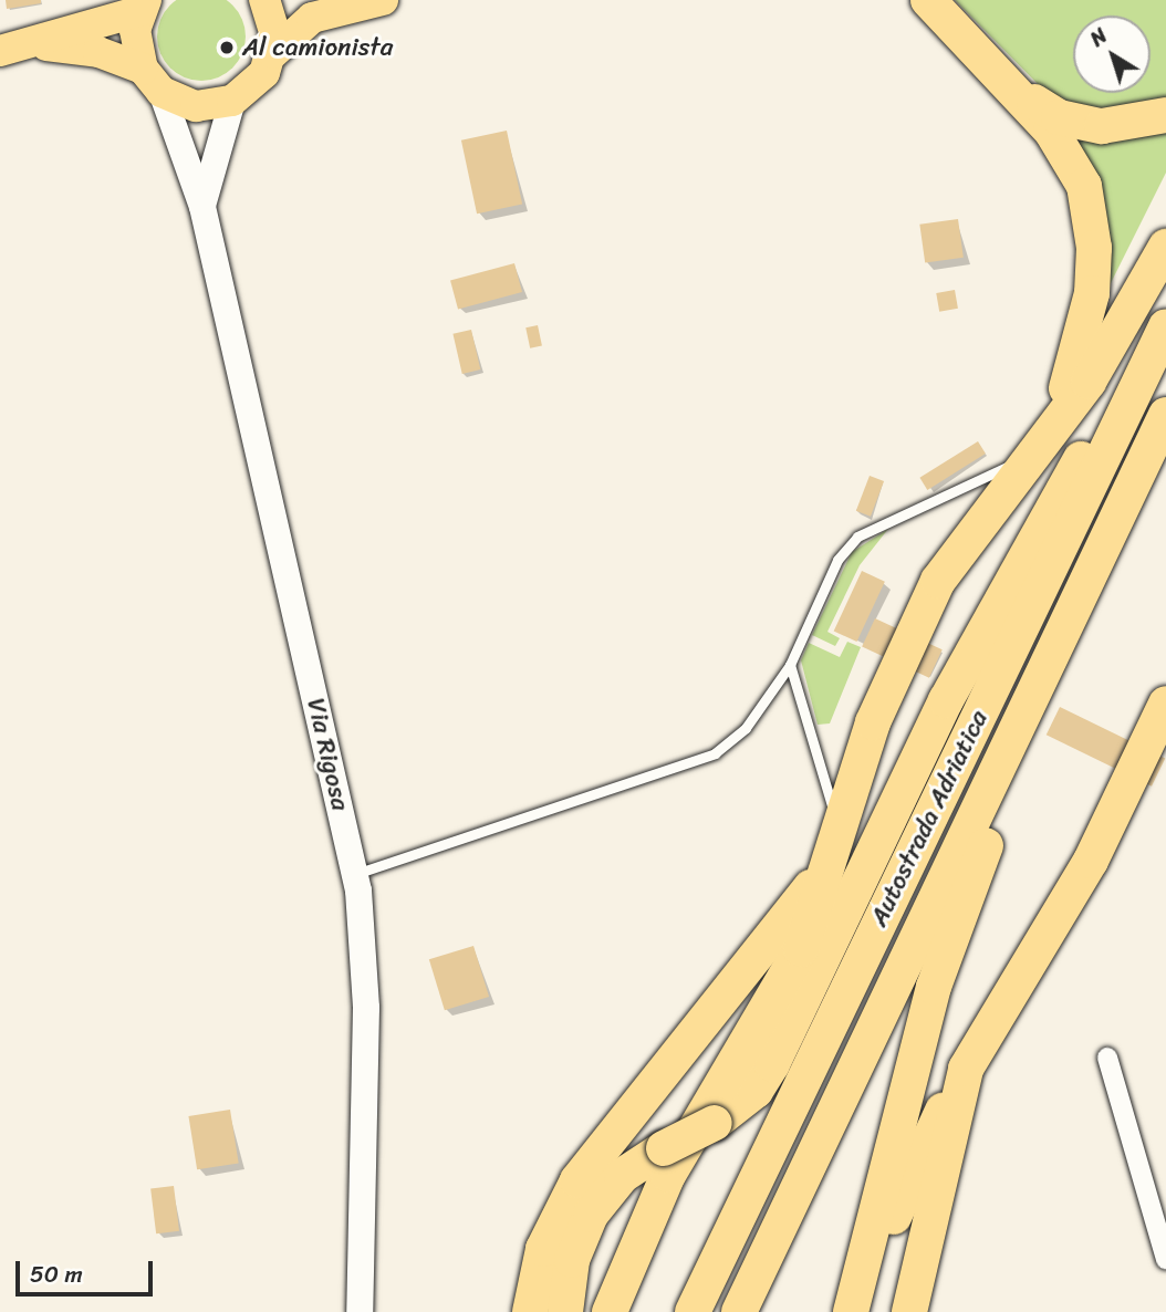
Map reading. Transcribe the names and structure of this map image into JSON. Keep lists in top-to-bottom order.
{
  "streets": {
    "highway": ["Autostrada Adriatica"],
    "main road": ["Via Rigosa"]
  },
  "places": ["Al camionista"],
  "scale_bar": "50 m",
  "north": "top left"
}
